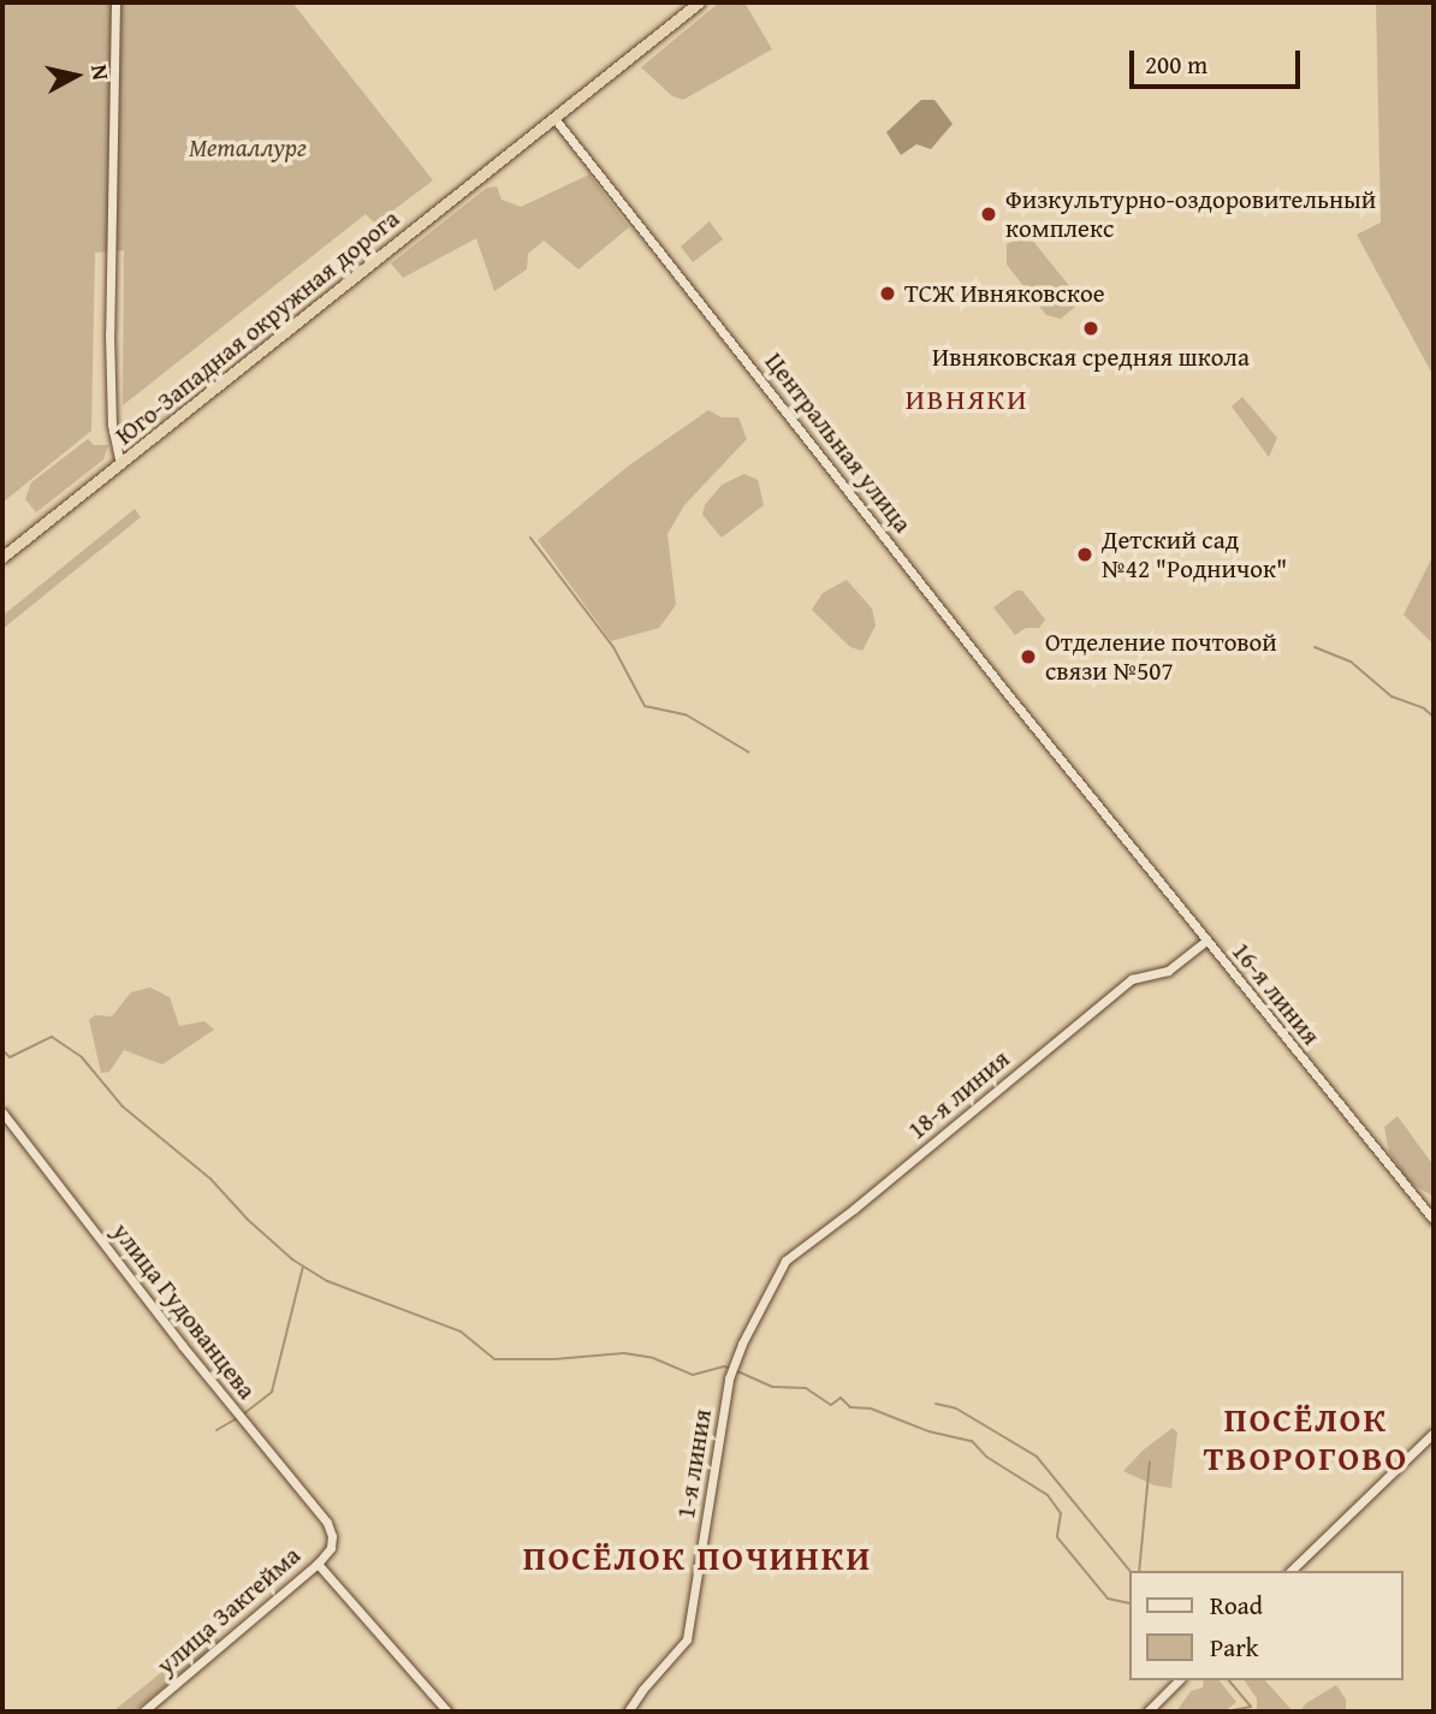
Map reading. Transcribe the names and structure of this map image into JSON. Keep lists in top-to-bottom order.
{
  "streets": {
    "highway": ["Юго-Западная окружная дорога"],
    "street": [
      "Центральная улица",
      "16-я линия",
      "18-я линия",
      "улица Гудованцева",
      "1-я линия",
      "улица Закгейма"
    ]
  },
  "crossings": [
    ["Юго-Западная окружная дорога", "Центральная улица"],
    ["Центральная улица", "16-я линия"],
    ["16-я линия", "18-я линия"],
    ["18-я линия", "1-я линия"],
    ["улица Гудованцева", "улица Закгейма"]
  ],
  "districts": ["ИВНЯКИ", "ПОСЁЛОК ТВОРОГОВО", "ПОСЁЛОК ПОЧИНКИ"],
  "parks": ["Металлург"],
  "places": [
    "Физкультурно-оздоровительный комплекс",
    "ТСЖ Ивняковское",
    "Ивняковская средняя школа",
    "Детский сад №42 \"Родничок\"",
    "Отделение почтовой связи №507"
  ],
  "legend": ["Road", "Park"],
  "scale_bar": "200 m",
  "north": "right"
}
